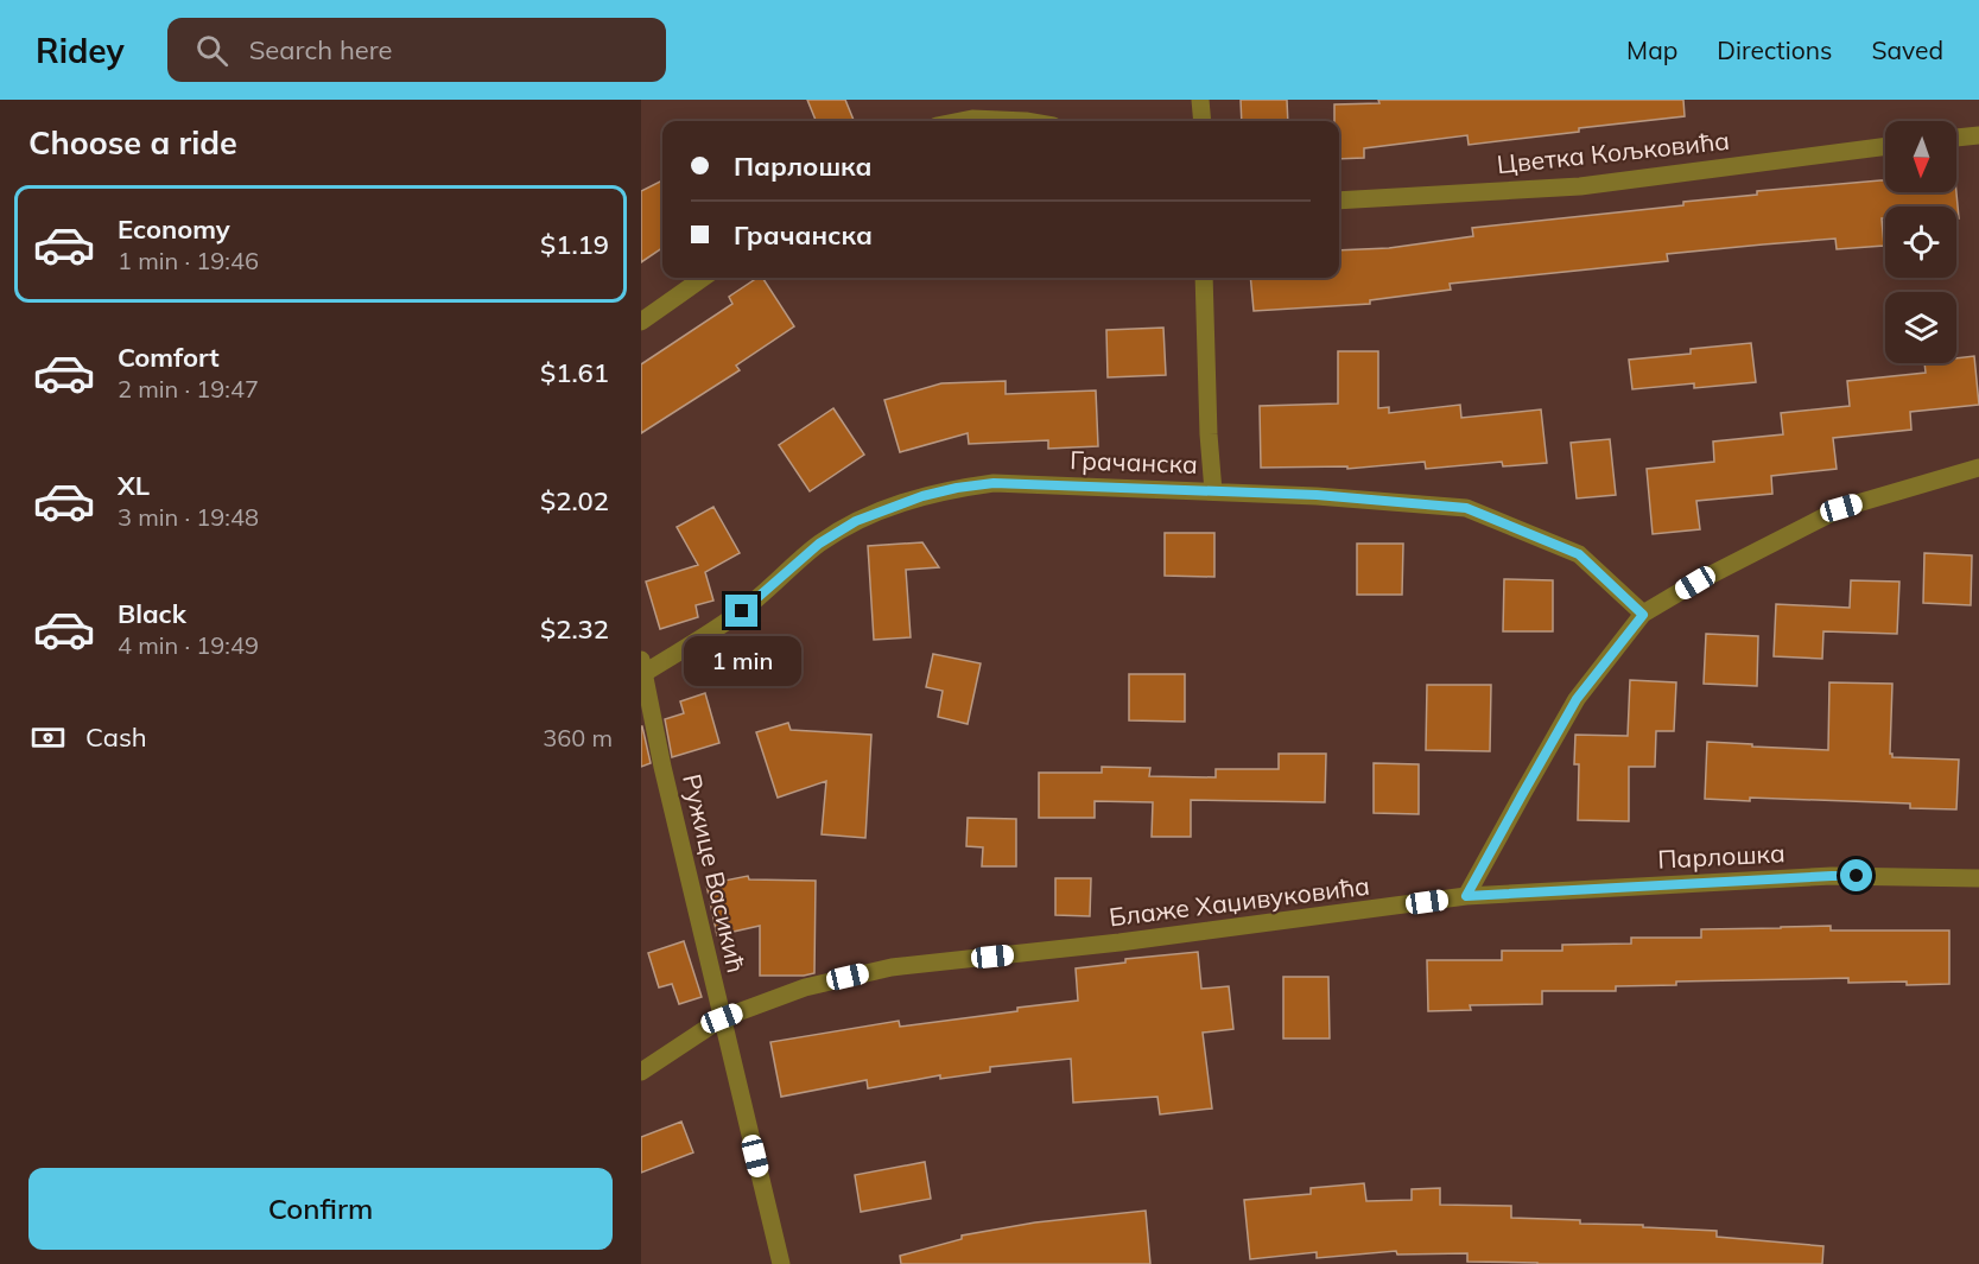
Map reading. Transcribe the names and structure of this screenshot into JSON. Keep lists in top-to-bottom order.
{
  "streets": {
    "street": [
      "Цветка Кољковића",
      "Грачанска",
      "Парлошка",
      "Ружице Васикић",
      "Блаже Хаџивуковића"
    ]
  },
  "crossings": [
    ["Грачанска", "Ружице Васикић"],
    ["Парлошка", "Блаже Хаџивуковића"],
    ["Ружице Васикић", "Блаже Хаџивуковића"]
  ],
  "north": "bottom",
  "page": {
    "header": "Ridey",
    "search": "Search here",
    "nav": ["Map", "Directions", "Saved"],
    "heading": "Choose a ride",
    "banner": ["Парлошка", "Грачанска"],
    "list": [
      {
        "name": "Economy",
        "note": "1 min · 19:46",
        "value": "$1.19"
      },
      {
        "name": "Comfort",
        "note": "2 min · 19:47",
        "value": "$1.61"
      },
      {
        "name": "XL",
        "note": "3 min · 19:48",
        "value": "$2.02"
      },
      {
        "name": "Black",
        "note": "4 min · 19:49",
        "value": "$2.32"
      }
    ],
    "bubble": "1 min",
    "pay": ["Cash", "360 m"],
    "buttons": "Confirm"
  }
}
